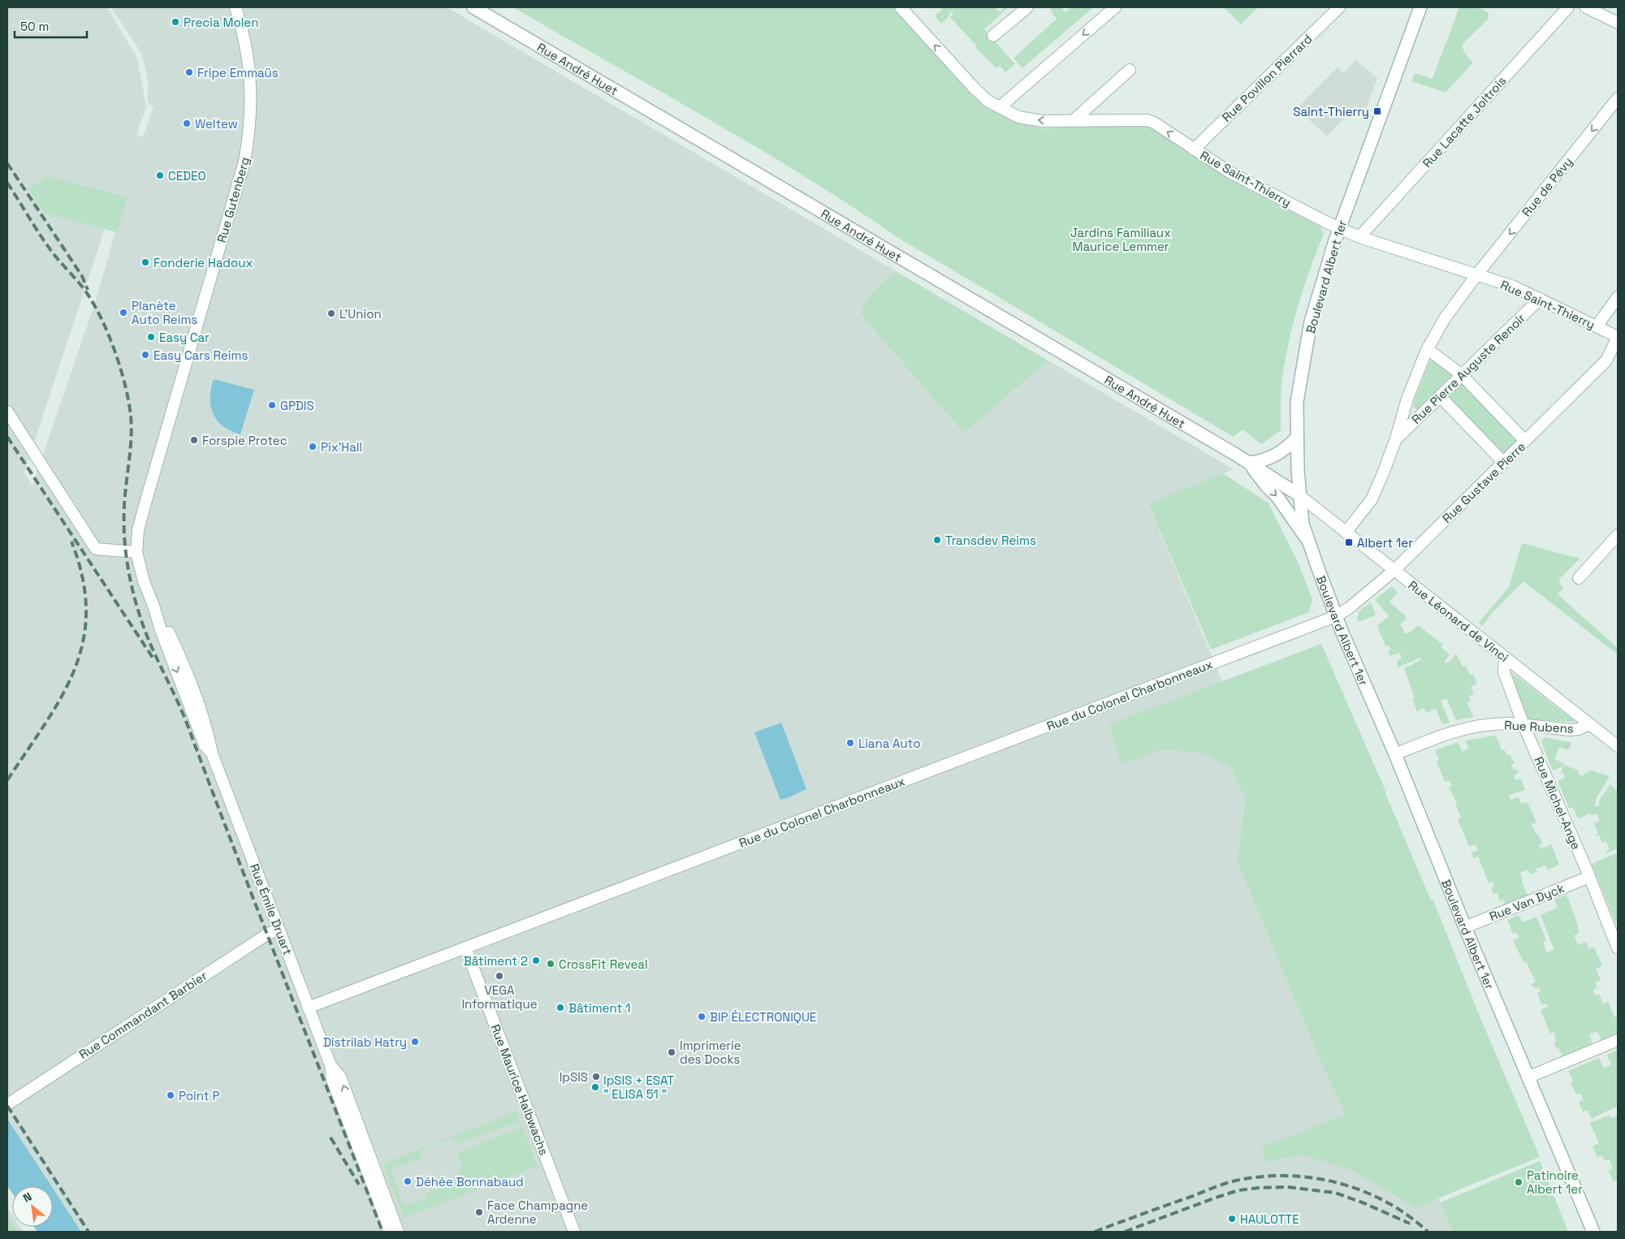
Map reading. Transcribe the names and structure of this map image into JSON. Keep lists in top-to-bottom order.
{
  "streets": {
    "main road": ["Rue André Huet", "Boulevard Albert 1er"],
    "street": [
      "Rue Povillon Pierrard",
      "Rue Lacatte Joltrois",
      "Rue Saint-Thierry",
      "Rue de Pévy",
      "Rue Gutenberg",
      "Rue Pierre Auguste Renoir",
      "Rue Gustave Pierre",
      "Rue Léonard de Vinci",
      "Rue du Colonel Charbonneaux",
      "Rue Rubens",
      "Rue Michel-Ange",
      "Rue Van Dyck",
      "Rue Émile Druart",
      "Rue Commandant Barbier",
      "Rue Maurice Halbwachs"
    ]
  },
  "crossings": [
    ["Rue André Huet", "Boulevard Albert 1er"],
    ["Rue André Huet", "Rue Léonard de Vinci"],
    ["Rue Povillon Pierrard", "Rue Saint-Thierry"],
    ["Rue Lacatte Joltrois", "Rue Saint-Thierry"],
    ["Rue Saint-Thierry", "Rue de Pévy"],
    ["Rue Saint-Thierry", "Boulevard Albert 1er"],
    ["Rue Saint-Thierry", "Rue Pierre Auguste Renoir"],
    ["Rue Saint-Thierry", "Rue Gustave Pierre"],
    ["Rue de Pévy", "Rue Pierre Auguste Renoir"],
    ["Rue de Pévy", "Rue Léonard de Vinci"],
    ["Rue Gutenberg", "Rue Émile Druart"],
    ["Boulevard Albert 1er", "Rue Gustave Pierre"],
    ["Boulevard Albert 1er", "Rue Léonard de Vinci"],
    ["Boulevard Albert 1er", "Rue du Colonel Charbonneaux"],
    ["Boulevard Albert 1er", "Rue Rubens"],
    ["Boulevard Albert 1er", "Rue Van Dyck"],
    ["Rue Gustave Pierre", "Rue Léonard de Vinci"],
    ["Rue Gustave Pierre", "Rue du Colonel Charbonneaux"],
    ["Rue Léonard de Vinci", "Rue Rubens"],
    ["Rue Léonard de Vinci", "Rue Michel-Ange"],
    ["Rue du Colonel Charbonneaux", "Rue Émile Druart"],
    ["Rue du Colonel Charbonneaux", "Rue Maurice Halbwachs"],
    ["Rue Rubens", "Rue Michel-Ange"],
    ["Rue Michel-Ange", "Rue Van Dyck"],
    ["Rue Émile Druart", "Rue Commandant Barbier"]
  ],
  "one_way": ["Rue Saint-Thierry", "Rue de Pévy"],
  "parks": ["Jardins Familiaux Maurice Lemmer"],
  "places": {
    "other": [
      "Precia Molen",
      "Fripe Emmaüs",
      "Weltew",
      "CEDEO",
      "Fonderie Hadoux",
      "Planète Auto Reims",
      "L'Union",
      "Easy Car",
      "Easy Cars Reims",
      "GPDIS",
      "Forspie Protec",
      "Pix'Hall",
      "Transdev Reims",
      "Liana Auto",
      "Bâtiment 2",
      "CrossFit Reveal",
      "VEGA Informatique",
      "Bâtiment 1",
      "BIP ÉLECTRONIQUE",
      "Distrilab Hatry",
      "Imprimerie des Docks",
      "IpSIS",
      "IpSIS + ESAT \" ELISA 51 \"",
      "Point P",
      "Déhée Bonnabaud",
      "Patinoire Albert 1er",
      "Face Champagne Ardenne",
      "HAULOTTE"
    ],
    "transit": ["Saint-Thierry", "Albert 1er"]
  },
  "scale_bar": "50 m",
  "north": "top left"
}
